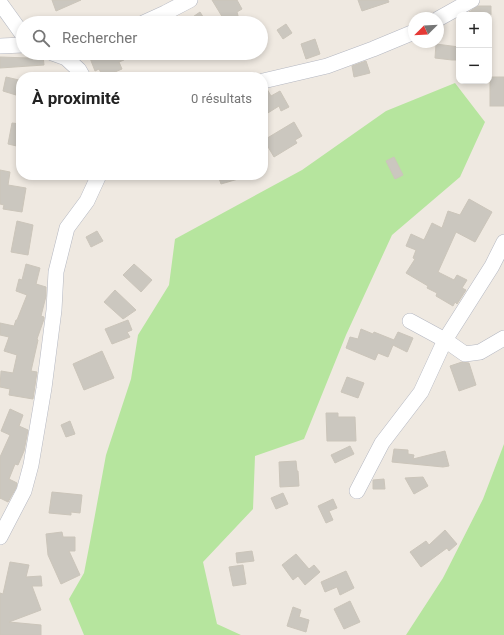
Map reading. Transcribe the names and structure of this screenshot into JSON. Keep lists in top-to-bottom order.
{
  "north": "bottom left",
  "page": {
    "map_buttons": ["+", "−"],
    "search": "Rechercher",
    "heading": ["À proximité", "0 résultats"]
  }
}
